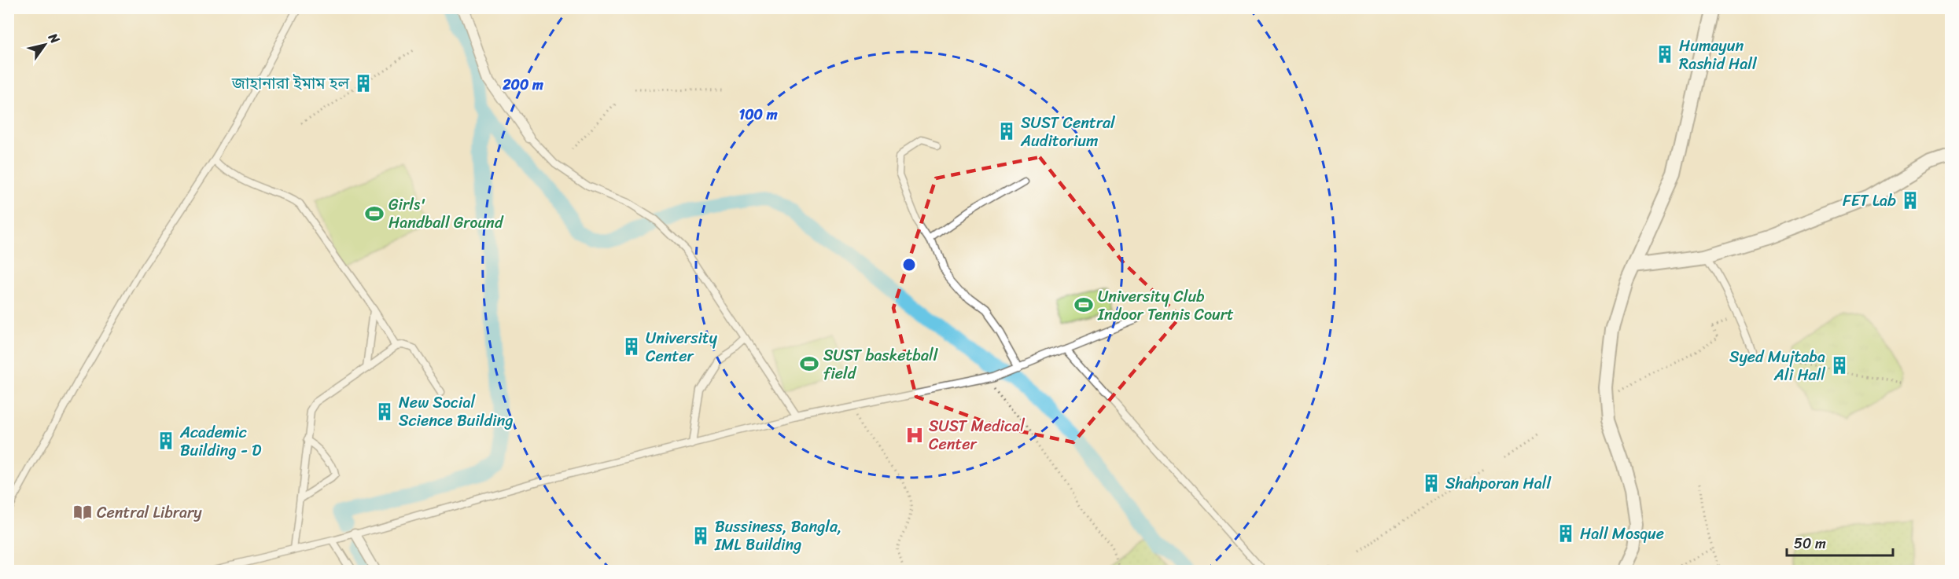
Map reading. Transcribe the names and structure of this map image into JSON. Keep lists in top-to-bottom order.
{
  "places": {
    "building": [
      "Humayun Rashid Hall",
      "জাহানারা ইমাম হল",
      "SUST Central Auditorium",
      "FET Lab",
      "University Center",
      "Syed Mujtaba Ali Hall",
      "New Social Science Building",
      "Academic Building - D",
      "Shahporan Hall",
      "Hall Mosque",
      "Bussiness, Bangla, IML Building"
    ],
    "sports": ["Girls' Handball Ground", "University Club Indoor Tennis Court", "SUST basketball field"],
    "hospital": ["SUST Medical Center"],
    "library": ["Central Library"]
  },
  "scale_bar": "50 m",
  "north": "top right",
  "rings": ["200 m", "100 m"]
}
